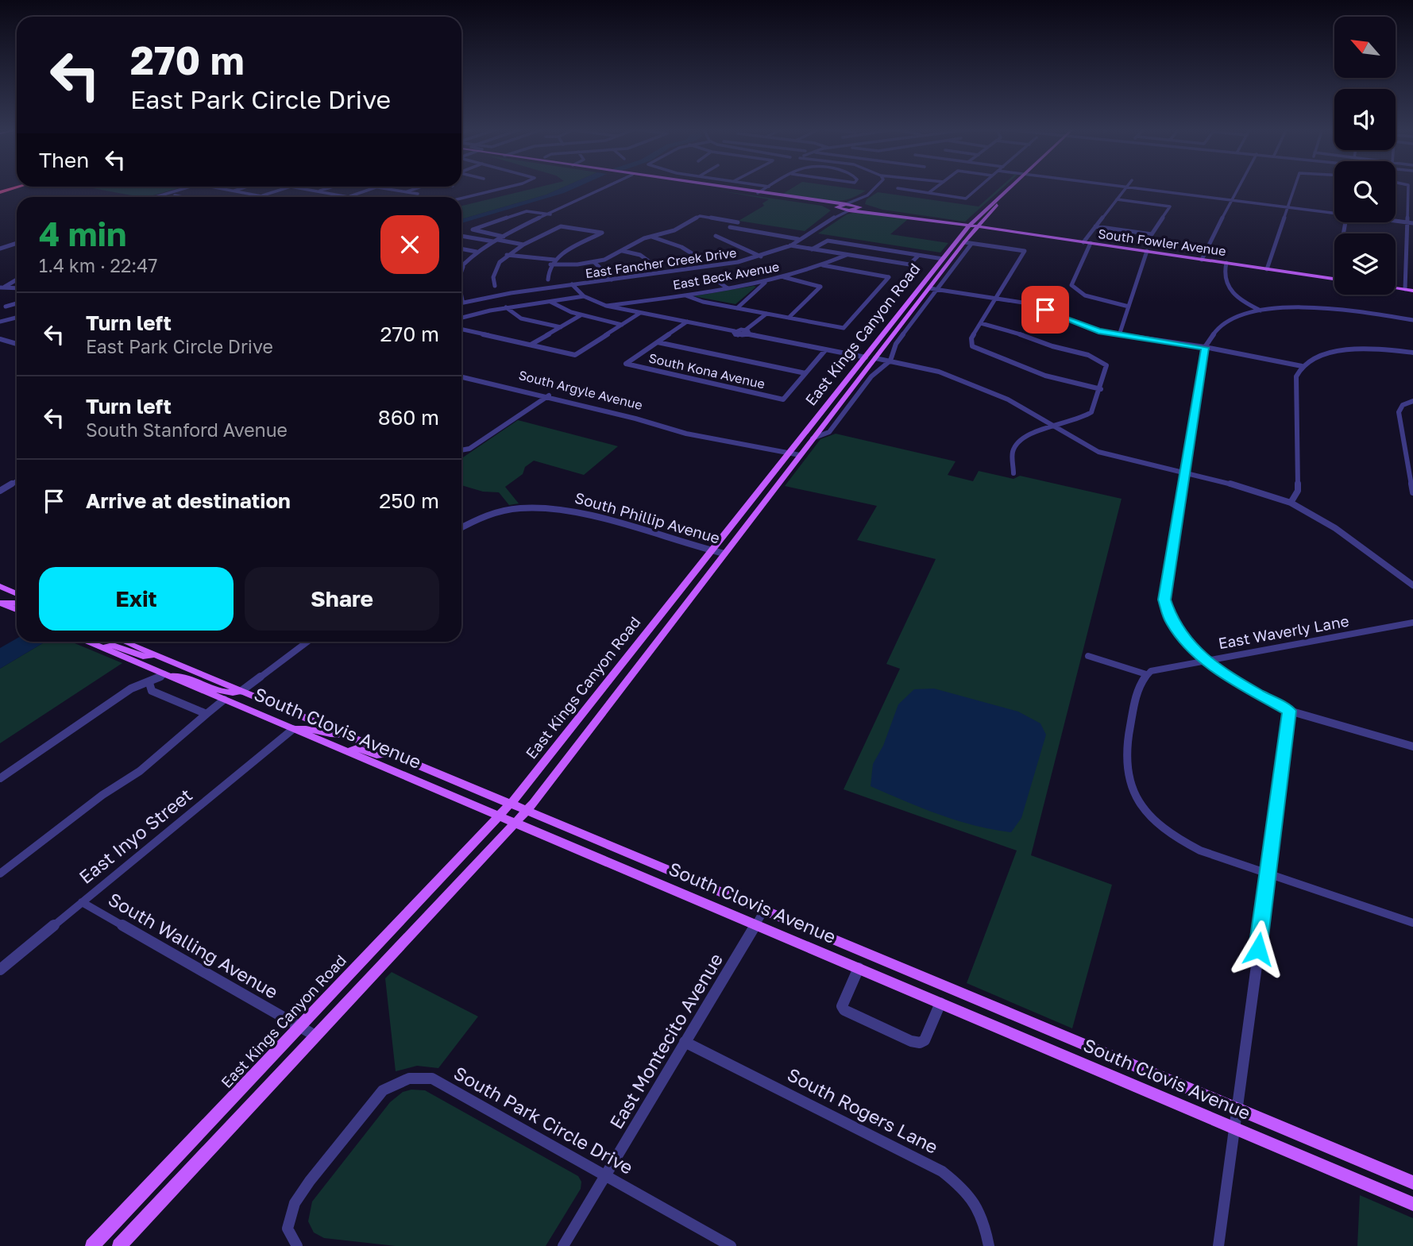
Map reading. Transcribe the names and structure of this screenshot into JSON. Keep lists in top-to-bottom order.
{
  "streets": {
    "main road": ["South Fowler Avenue", "East Kings Canyon Road", "South Clovis Avenue"],
    "street": [
      "East Fancher Creek Drive",
      "East Beck Avenue",
      "South Kona Avenue",
      "South Argyle Avenue",
      "South Phillip Avenue",
      "East Waverly Lane",
      "East Inyo Street",
      "South Walling Avenue",
      "East Montecito Avenue",
      "South Rogers Lane",
      "South Park Circle Drive"
    ]
  },
  "crossings": [
    ["South Fowler Avenue", "East Kings Canyon Road"],
    ["East Kings Canyon Road", "South Argyle Avenue"],
    ["East Kings Canyon Road", "South Phillip Avenue"],
    ["East Kings Canyon Road", "South Clovis Avenue"],
    ["East Kings Canyon Road", "South Walling Avenue"],
    ["South Clovis Avenue", "East Inyo Street"],
    ["South Clovis Avenue", "East Montecito Avenue"],
    ["East Inyo Street", "South Walling Avenue"],
    ["East Montecito Avenue", "South Rogers Lane"],
    ["East Montecito Avenue", "South Park Circle Drive"]
  ],
  "north": "top left",
  "page": {
    "turn": ["270 m", "East Park Circle Drive"],
    "then": "Then",
    "heading": ["4 min", "1.4 km · 22:47"],
    "list": [
      {
        "name": "Turn left",
        "note": "East Park Circle Drive",
        "value": "270 m"
      },
      {
        "name": "Turn left",
        "note": "South Stanford Avenue",
        "value": "860 m"
      },
      {
        "name": "Arrive at destination",
        "value": "250 m"
      }
    ],
    "buttons": ["Exit", "Share"]
  }
}
